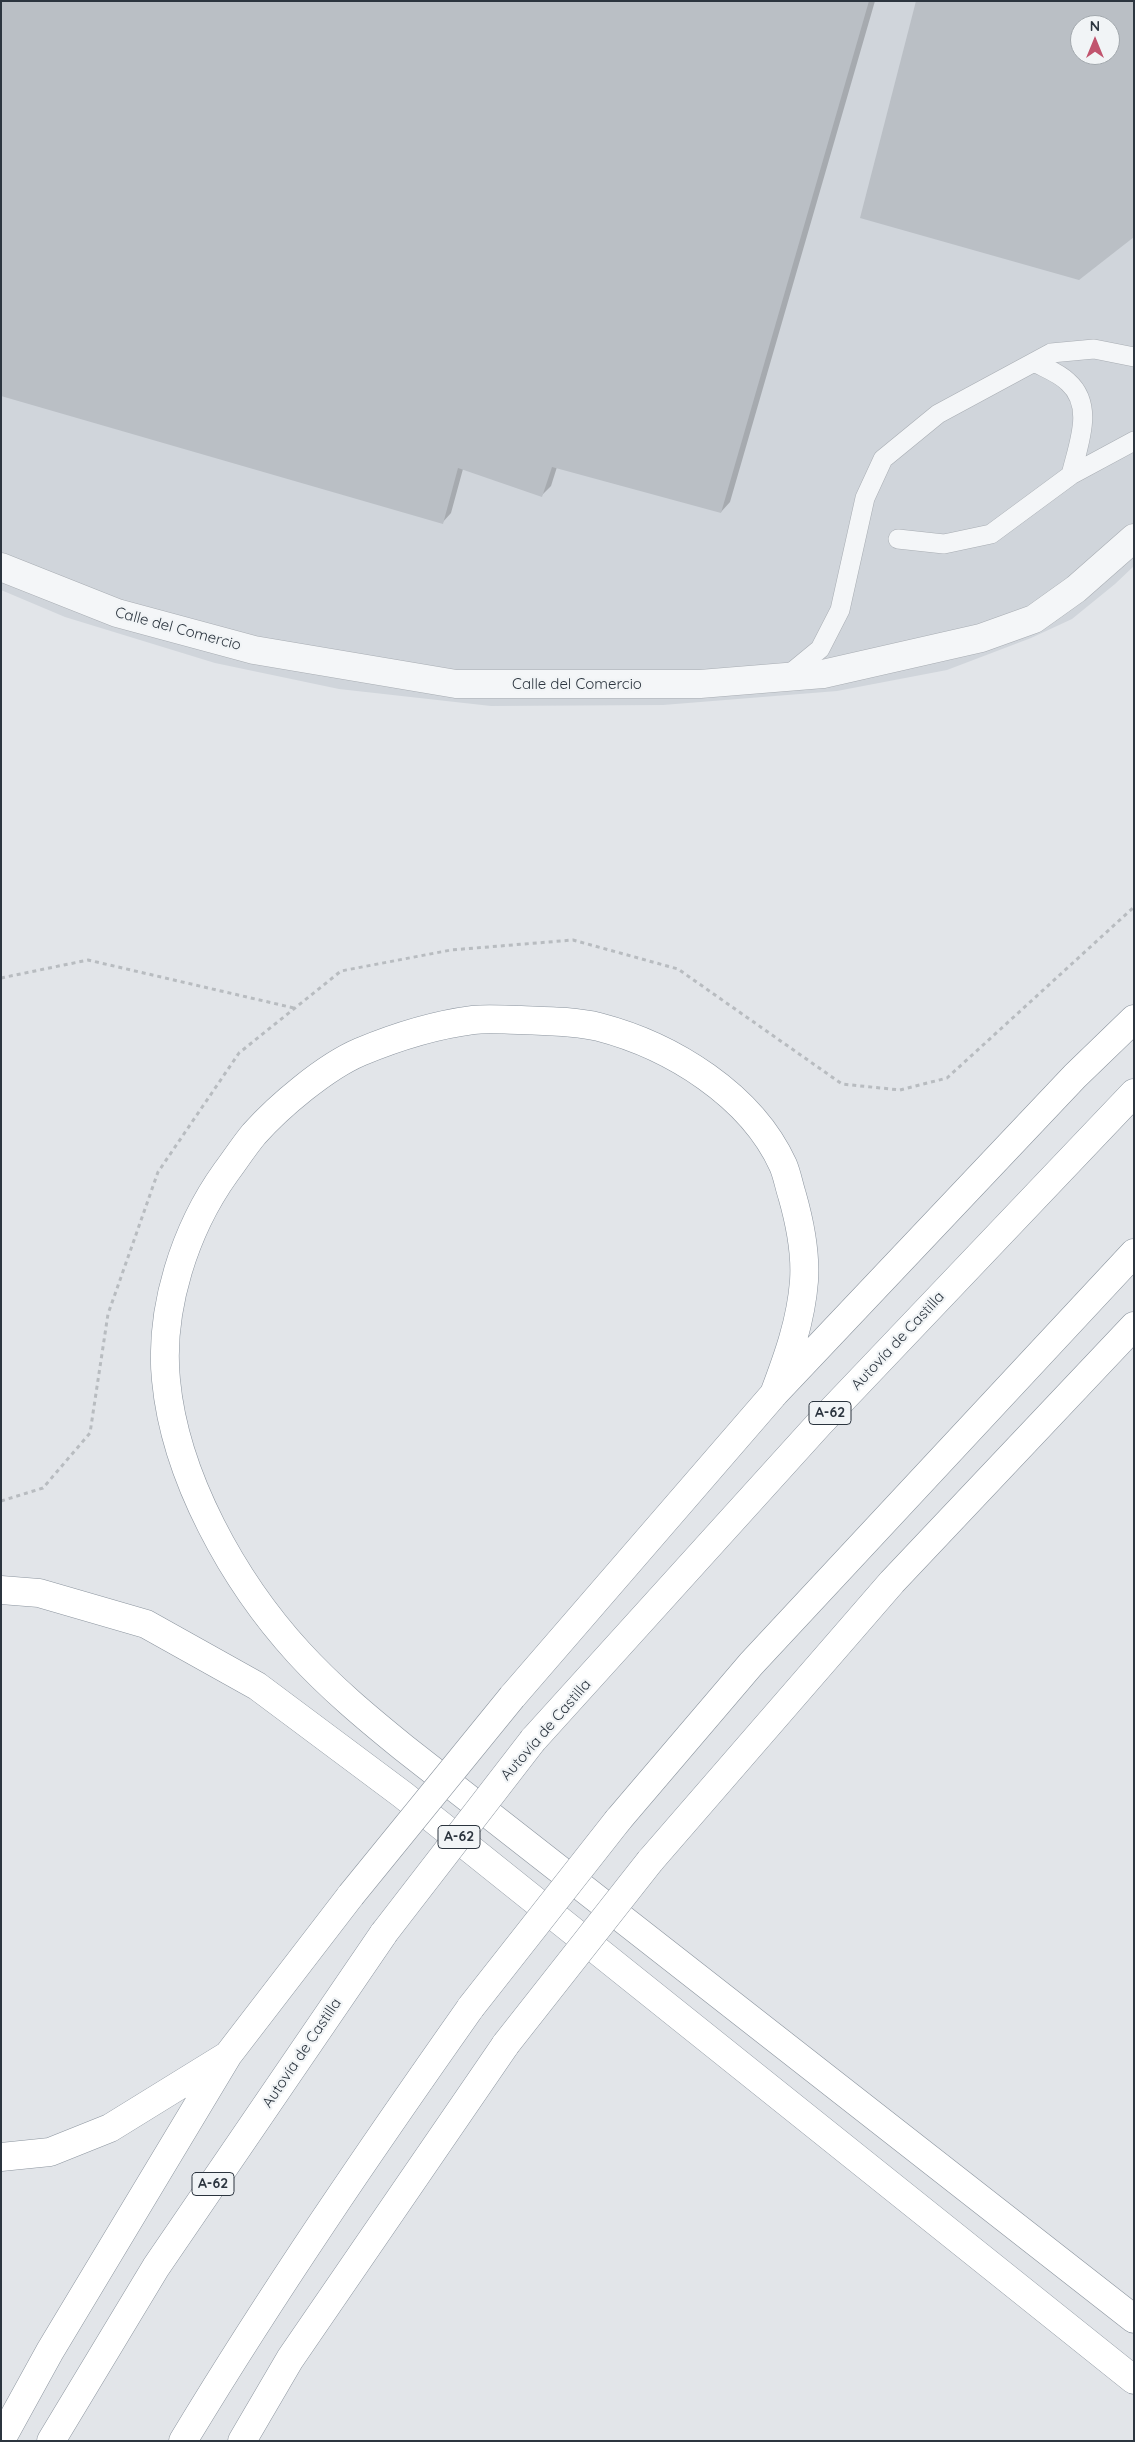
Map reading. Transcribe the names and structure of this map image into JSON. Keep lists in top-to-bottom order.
{
  "streets": {
    "highway": ["Autovía de Castilla", "A-62"],
    "street": ["Calle del Comercio"]
  },
  "north": "top"
}
